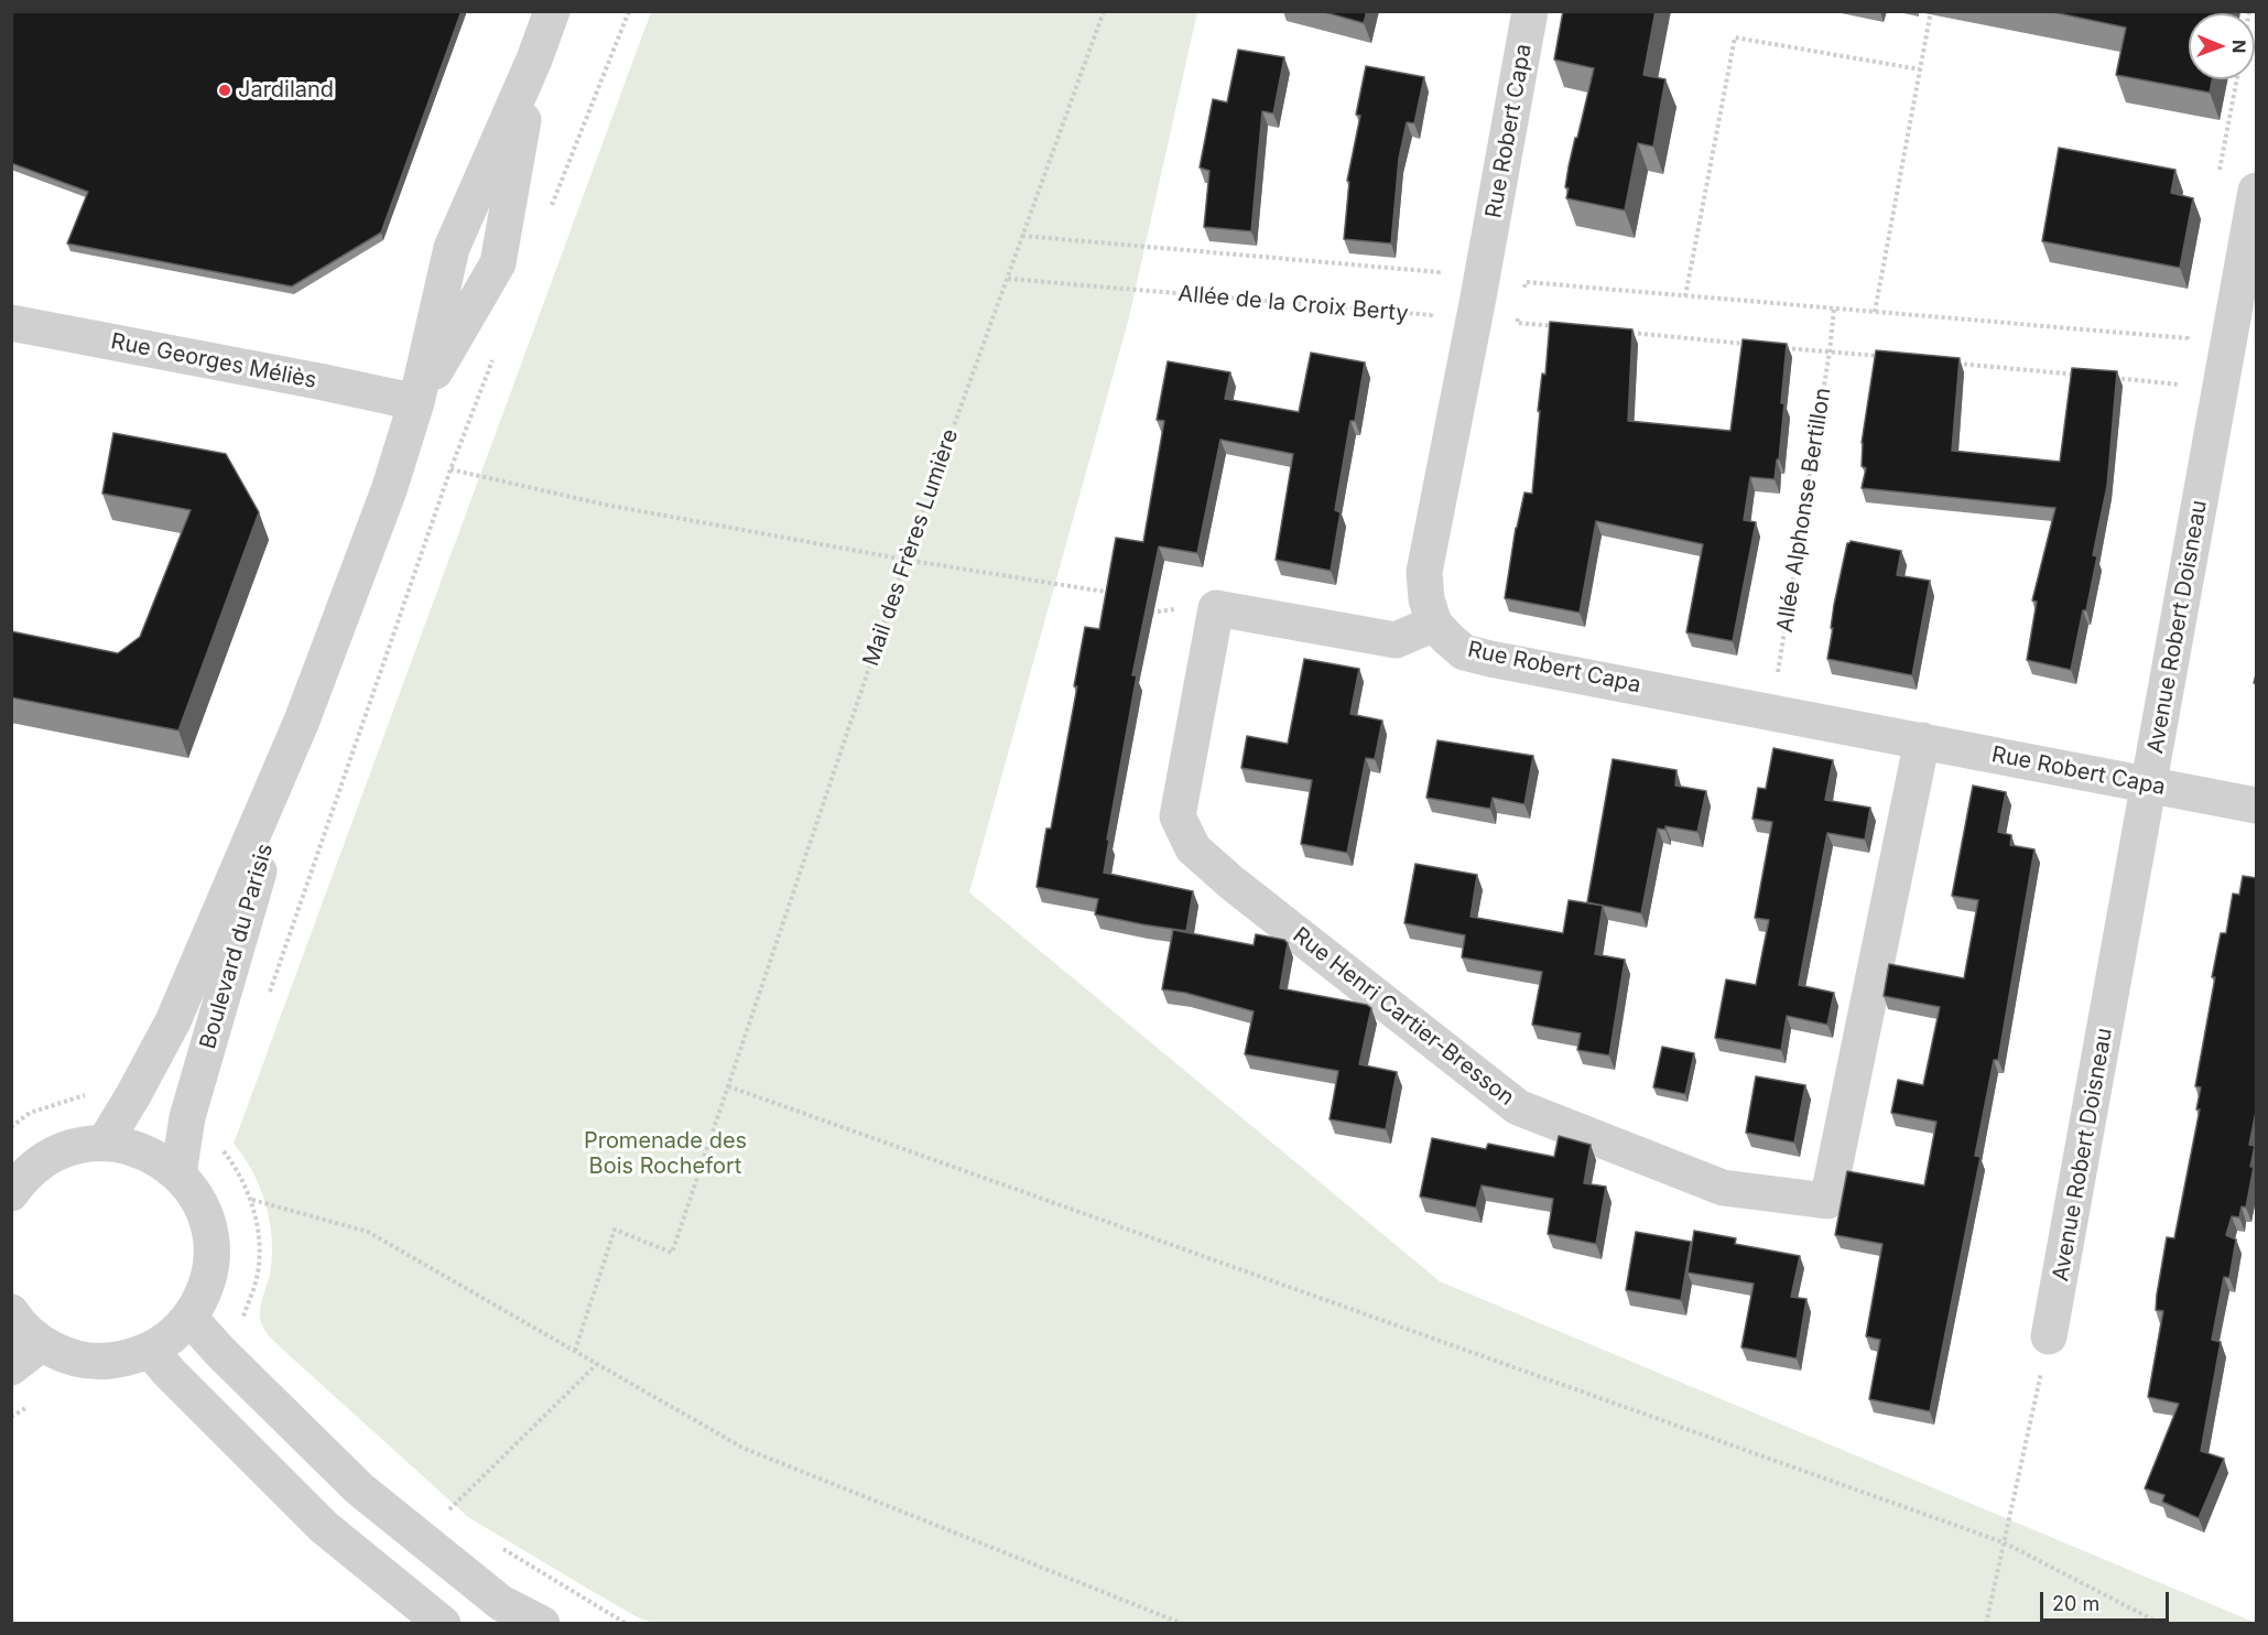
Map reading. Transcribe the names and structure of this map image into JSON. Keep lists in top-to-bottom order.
{
  "streets": {
    "street": [
      "Rue Robert Capa",
      "Rue Georges Méliès",
      "Avenue Robert Doisneau",
      "Boulevard du Parisis",
      "Rue Henri Cartier-Bresson"
    ],
    "path": ["Allée de la Croix Berty", "Allée Alphonse Bertillon", "Mail des Frères Lumière"]
  },
  "crossings": [
    ["Rue Robert Capa", "Allée de la Croix Berty"],
    ["Rue Robert Capa", "Allée Alphonse Bertillon"],
    ["Rue Robert Capa", "Avenue Robert Doisneau"],
    ["Rue Robert Capa", "Rue Henri Cartier-Bresson"],
    ["Allée de la Croix Berty", "Mail des Frères Lumière"],
    ["Rue Georges Méliès", "Boulevard du Parisis"]
  ],
  "parks": ["Promenade des Bois Rochefort"],
  "places": ["Jardiland"],
  "scale_bar": "20 m",
  "north": "right"
}
